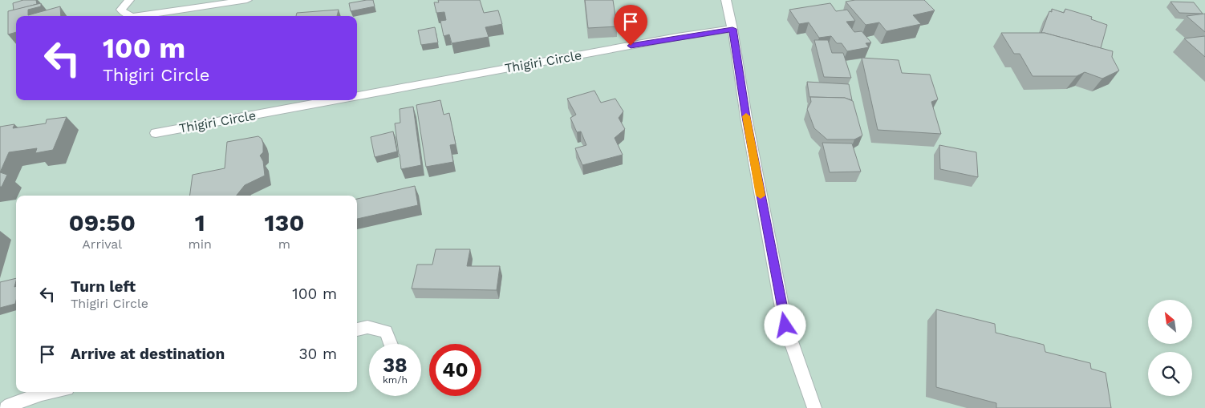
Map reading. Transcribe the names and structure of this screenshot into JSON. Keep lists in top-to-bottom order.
{
  "streets": {
    "street": ["Thigiri Circle"]
  },
  "north": "top left",
  "page": {
    "turn": ["100 m", "Thigiri Circle"],
    "eta": [
      "09:50",
      "Arrival",
      "1",
      "min",
      "130",
      "m"
    ],
    "list": [
      {
        "name": "Turn left",
        "note": "Thigiri Circle",
        "value": "100 m"
      },
      {
        "name": "Arrive at destination",
        "value": "30 m"
      }
    ],
    "speed": "38 km/h",
    "limit": "40"
  }
}
